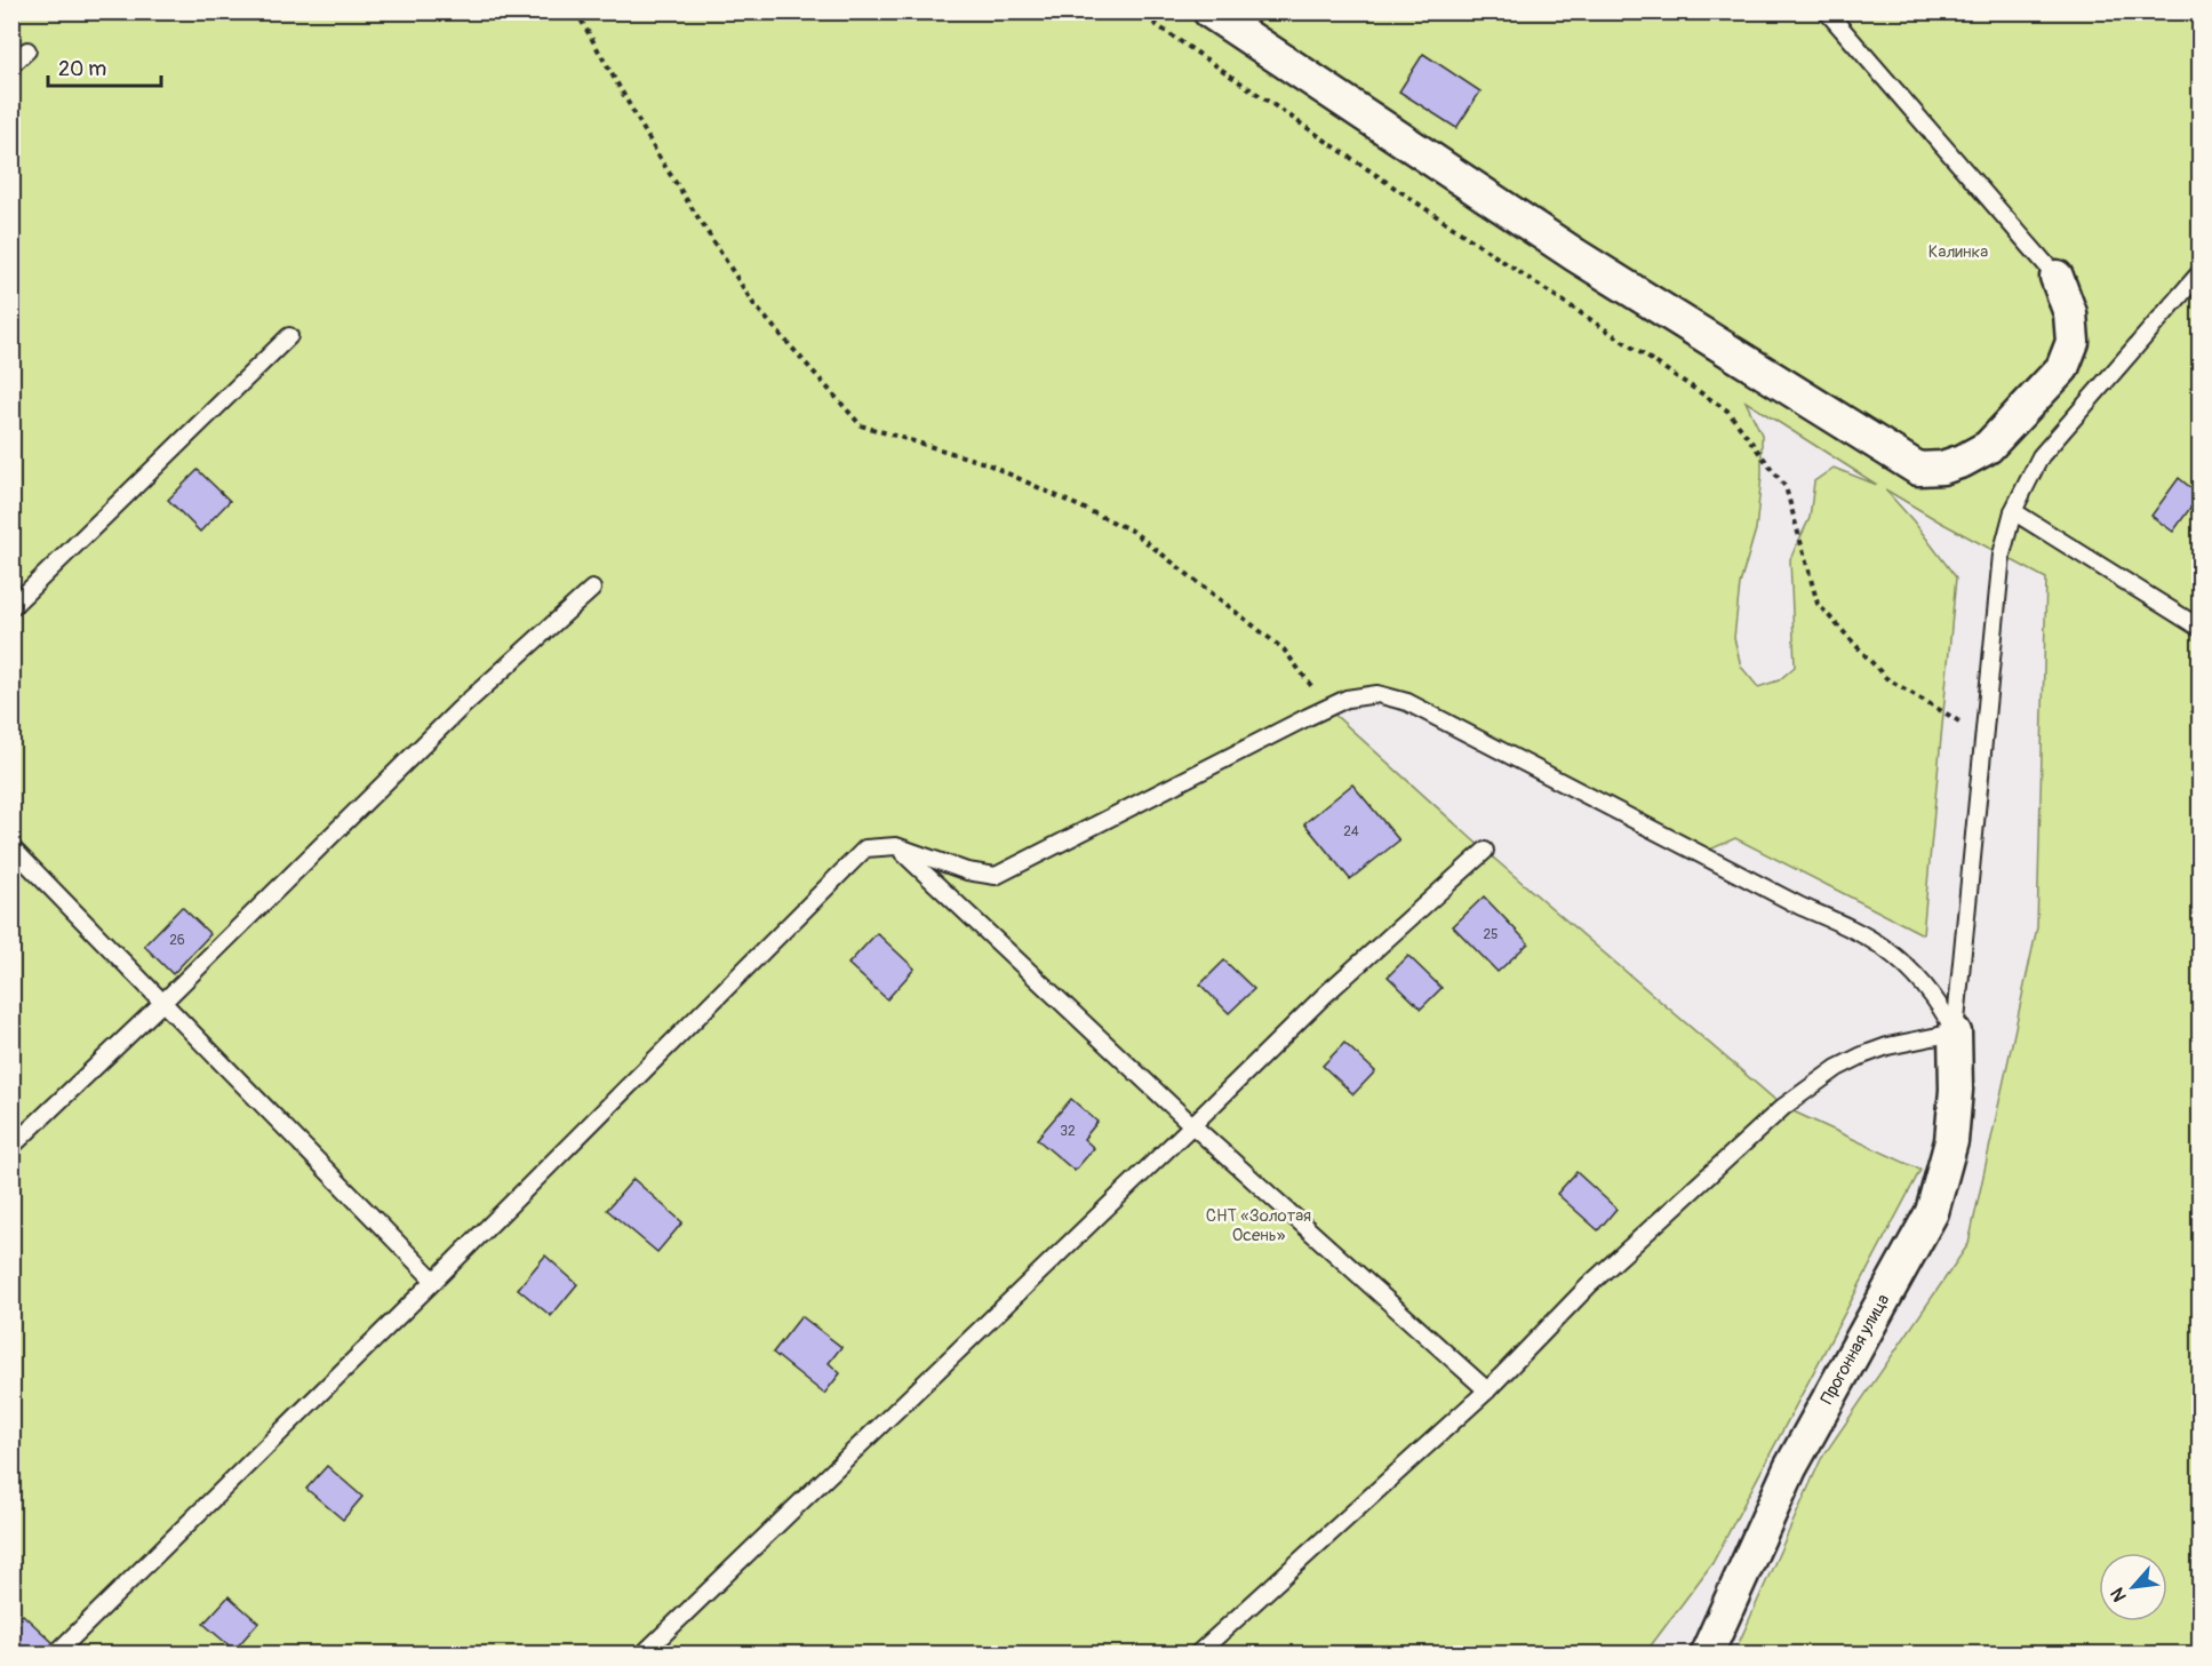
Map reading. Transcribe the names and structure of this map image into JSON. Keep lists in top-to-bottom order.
{
  "streets": {
    "street": ["Прогонная улица"]
  },
  "parks": ["Калинка", "СНТ «Золотая Осень»"],
  "house_numbers": [
    "24",
    "25",
    "26",
    "32"
  ],
  "scale_bar": "20 m",
  "north": "bottom left"
}
